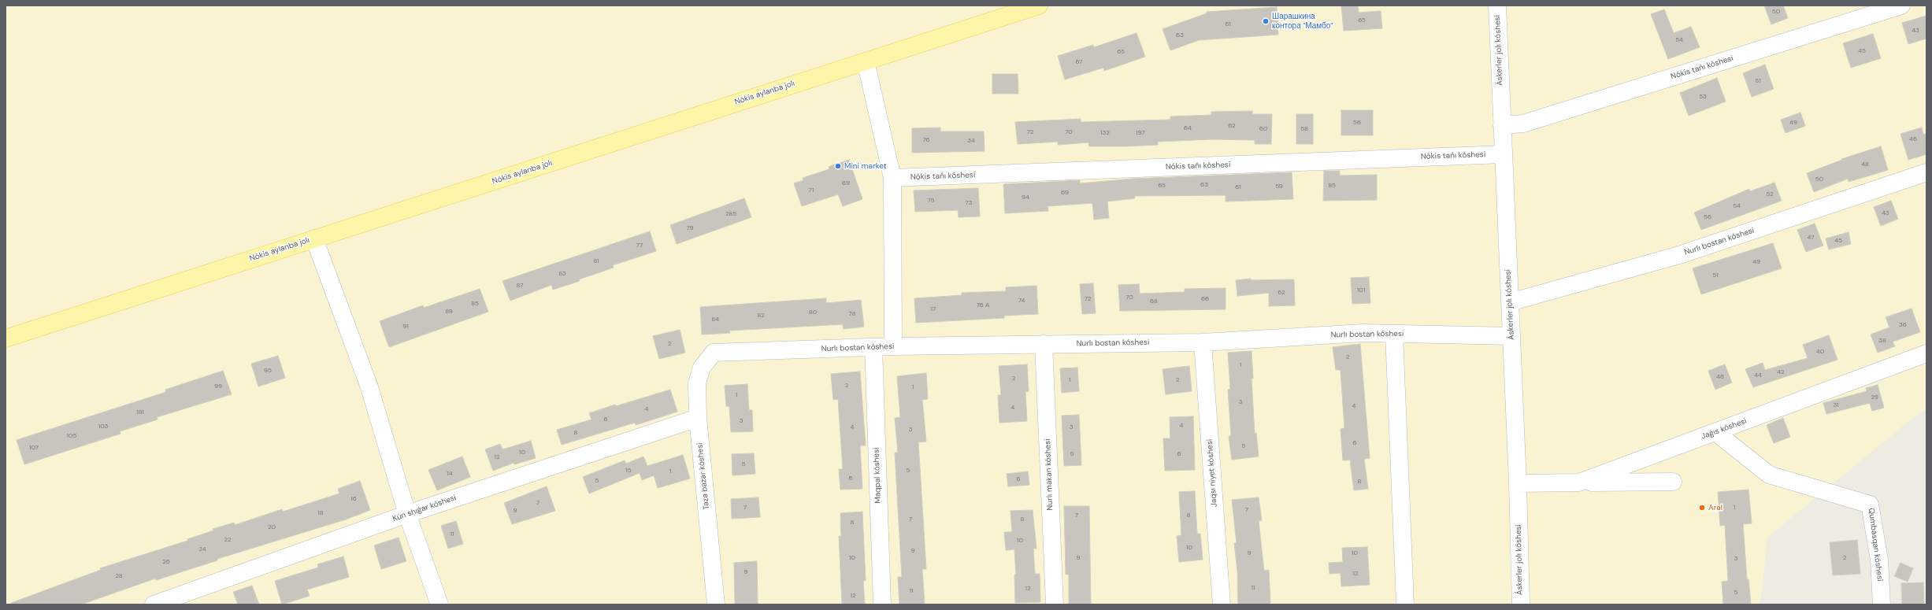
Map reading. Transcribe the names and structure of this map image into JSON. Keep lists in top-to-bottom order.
{
  "streets": {
    "main road": ["Nókis aylanba jolı"],
    "street": [
      "Áskerler jolı kóshesi",
      "Nókis tańı kóshesi",
      "Nurlı bostan kóshesi",
      "Jaǵıs kóshesi",
      "Jaqsı niyet kóshesi",
      "Nurlı makan kóshesi",
      "Maqpal kóshesi",
      "Taza bazar kóshesi",
      "Kún shıǵar kóshesi",
      "Qumbasqan kóshesi"
    ]
  },
  "crossings": [
    ["Áskerler jolı kóshesi", "Nókis tańı kóshesi"],
    ["Áskerler jolı kóshesi", "Nurlı bostan kóshesi"],
    ["Áskerler jolı kóshesi", "Jaǵıs kóshesi"],
    ["Nurlı bostan kóshesi", "Jaqsı niyet kóshesi"],
    ["Nurlı bostan kóshesi", "Nurlı makan kóshesi"],
    ["Nurlı bostan kóshesi", "Maqpal kóshesi"],
    ["Nurlı bostan kóshesi", "Taza bazar kóshesi"],
    ["Jaǵıs kóshesi", "Qumbasqan kóshesi"],
    ["Taza bazar kóshesi", "Kún shıǵar kóshesi"]
  ],
  "places": ["Шарашкина контора \"Мамбо\"", "Mini market", "Aral"],
  "house_numbers": [
    "50",
    "65",
    "61",
    "43",
    "63",
    "54",
    "45",
    "65",
    "67",
    "51",
    "53",
    "56",
    "49",
    "62",
    "64",
    "60",
    "58",
    "72",
    "70",
    "132",
    "197",
    "46",
    "76",
    "34",
    "48",
    "50",
    "69",
    "63",
    "65",
    "85",
    "59",
    "61",
    "71",
    "69",
    "52",
    "94",
    "75",
    "73",
    "54",
    "43",
    "285",
    "56",
    "79",
    "47",
    "45",
    "77",
    "81",
    "49",
    "83",
    "51",
    "87",
    "101",
    "62",
    "70",
    "72",
    "66",
    "74",
    "68",
    "85",
    "76 А",
    "17",
    "89",
    "80",
    "78",
    "82",
    "84",
    "36",
    "91",
    "38",
    "2",
    "40",
    "2",
    "1",
    "95",
    "42",
    "44",
    "46",
    "2",
    "1",
    "2",
    "2",
    "99",
    "1",
    "1",
    "29",
    "3",
    "31",
    "4",
    "4",
    "4",
    "181",
    "6",
    "3",
    "4",
    "103",
    "4",
    "3",
    "3",
    "8",
    "105",
    "6",
    "5",
    "107",
    "10",
    "5",
    "6",
    "12",
    "5",
    "15",
    "5",
    "1",
    "14",
    "6",
    "6",
    "5",
    "8",
    "16",
    "7",
    "7",
    "1",
    "7",
    "9",
    "18",
    "7",
    "8",
    "7",
    "8",
    "8",
    "20",
    "11",
    "22",
    "10",
    "10",
    "24",
    "9",
    "9",
    "10",
    "10",
    "9",
    "2",
    "3",
    "26",
    "9",
    "12",
    "28",
    "11",
    "12",
    "11",
    "5",
    "12"
  ]
}
